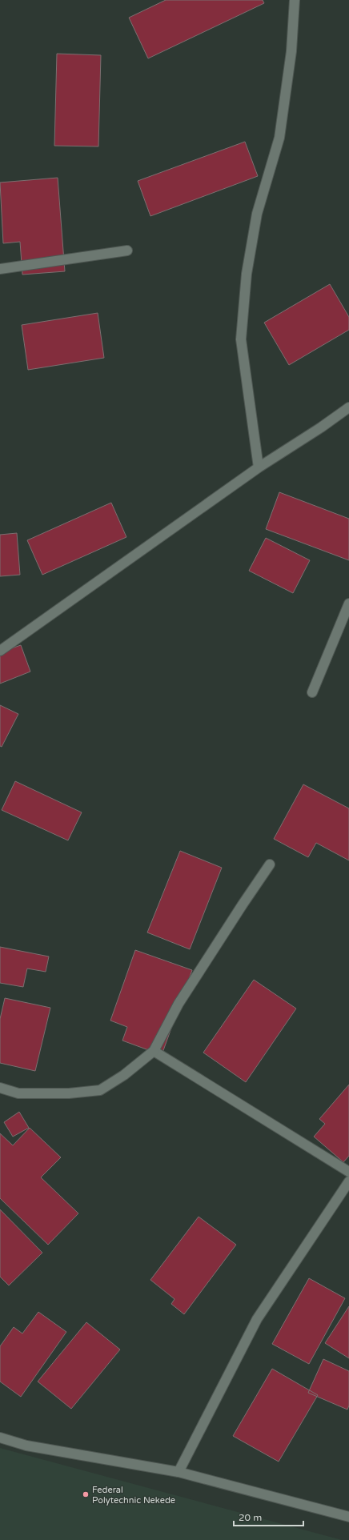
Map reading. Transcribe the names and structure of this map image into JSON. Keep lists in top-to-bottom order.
{
  "places": ["Federal Polytechnic Nekede"],
  "scale_bar": "20 m"
}
